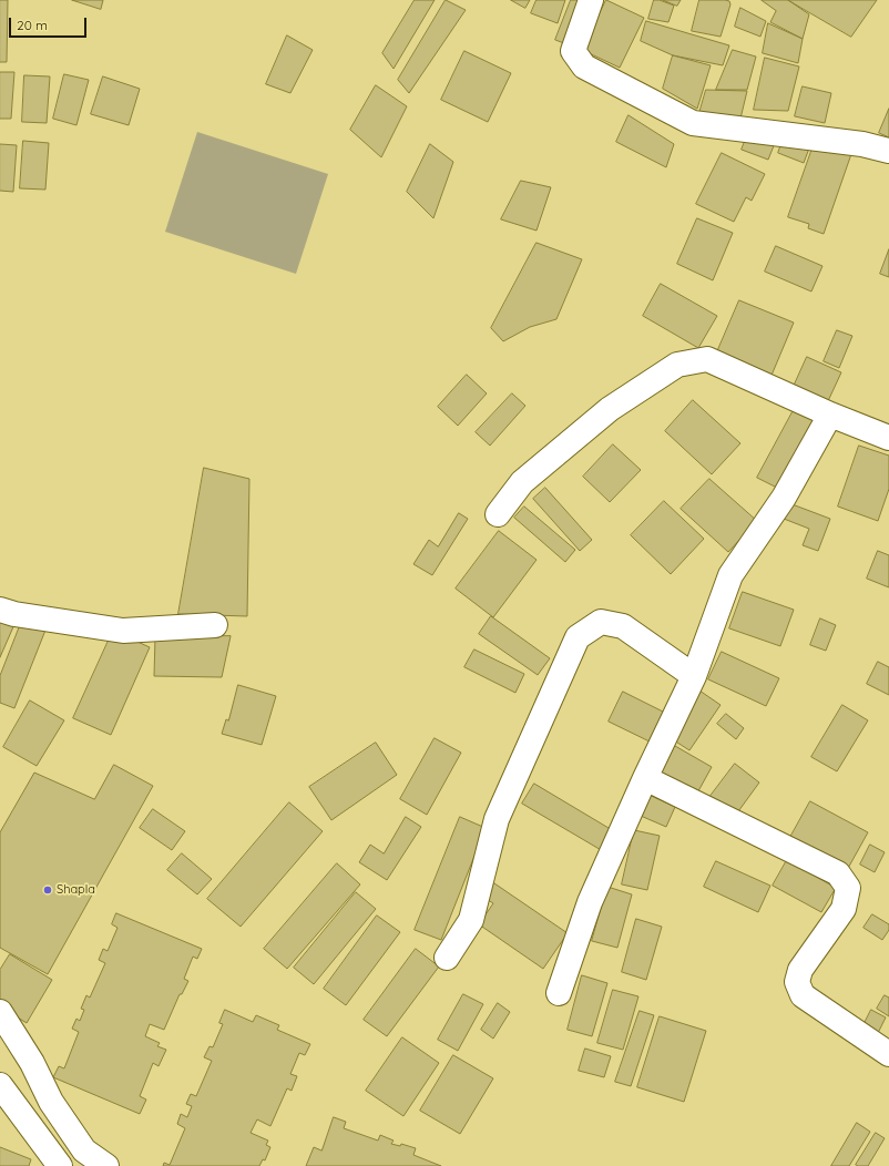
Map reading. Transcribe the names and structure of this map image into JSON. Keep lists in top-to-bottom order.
{
  "places": ["Shapla"],
  "scale_bar": "20 m"
}
